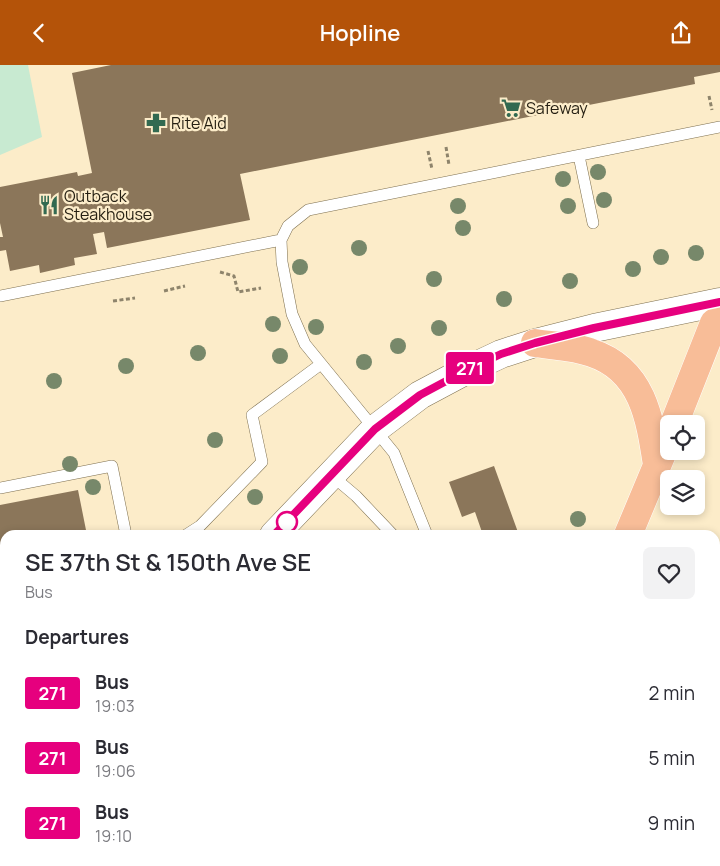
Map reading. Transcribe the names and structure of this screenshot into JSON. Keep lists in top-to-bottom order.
{
  "places": {
    "supermarket": ["Safeway"],
    "pharmacy": ["Rite Aid"],
    "restaurant": ["Outback Steakhouse"]
  },
  "lines": ["bus line 271"],
  "page": {
    "header": "Hopline",
    "on_map": "271",
    "heading": [
      ["SE 37th St & 150th Ave SE", "Bus"],
      "Departures"
    ],
    "list": [
      {
        "mark": "271",
        "name": "Bus",
        "note": "19:03",
        "value": "2 min"
      },
      {
        "mark": "271",
        "name": "Bus",
        "note": "19:06",
        "value": "5 min"
      },
      {
        "mark": "271",
        "name": "Bus",
        "note": "19:10",
        "value": "9 min"
      }
    ]
  }
}
